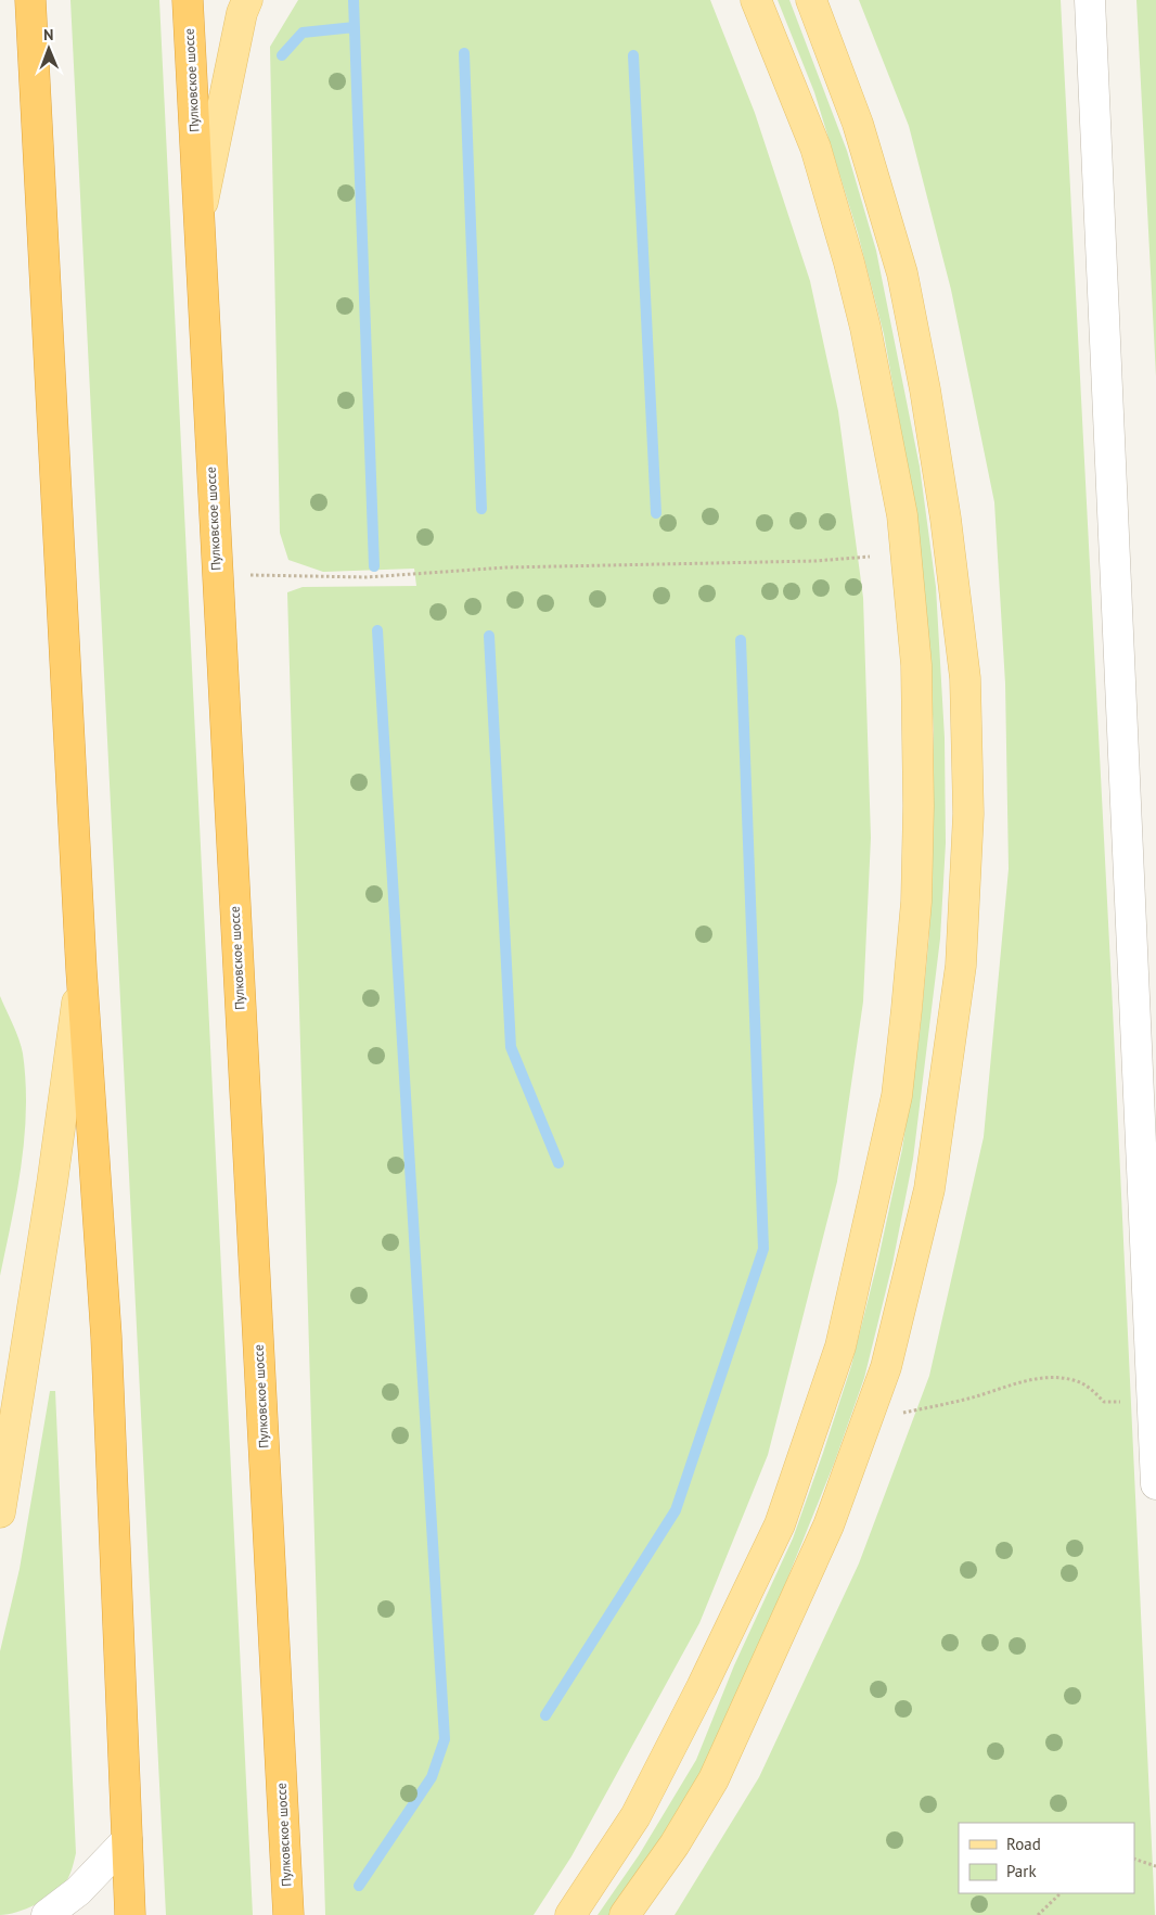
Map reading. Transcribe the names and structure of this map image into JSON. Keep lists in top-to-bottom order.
{
  "streets": {
    "highway": ["Пулковское шоссе"]
  },
  "legend": ["Road", "Park"],
  "north": "top"
}
